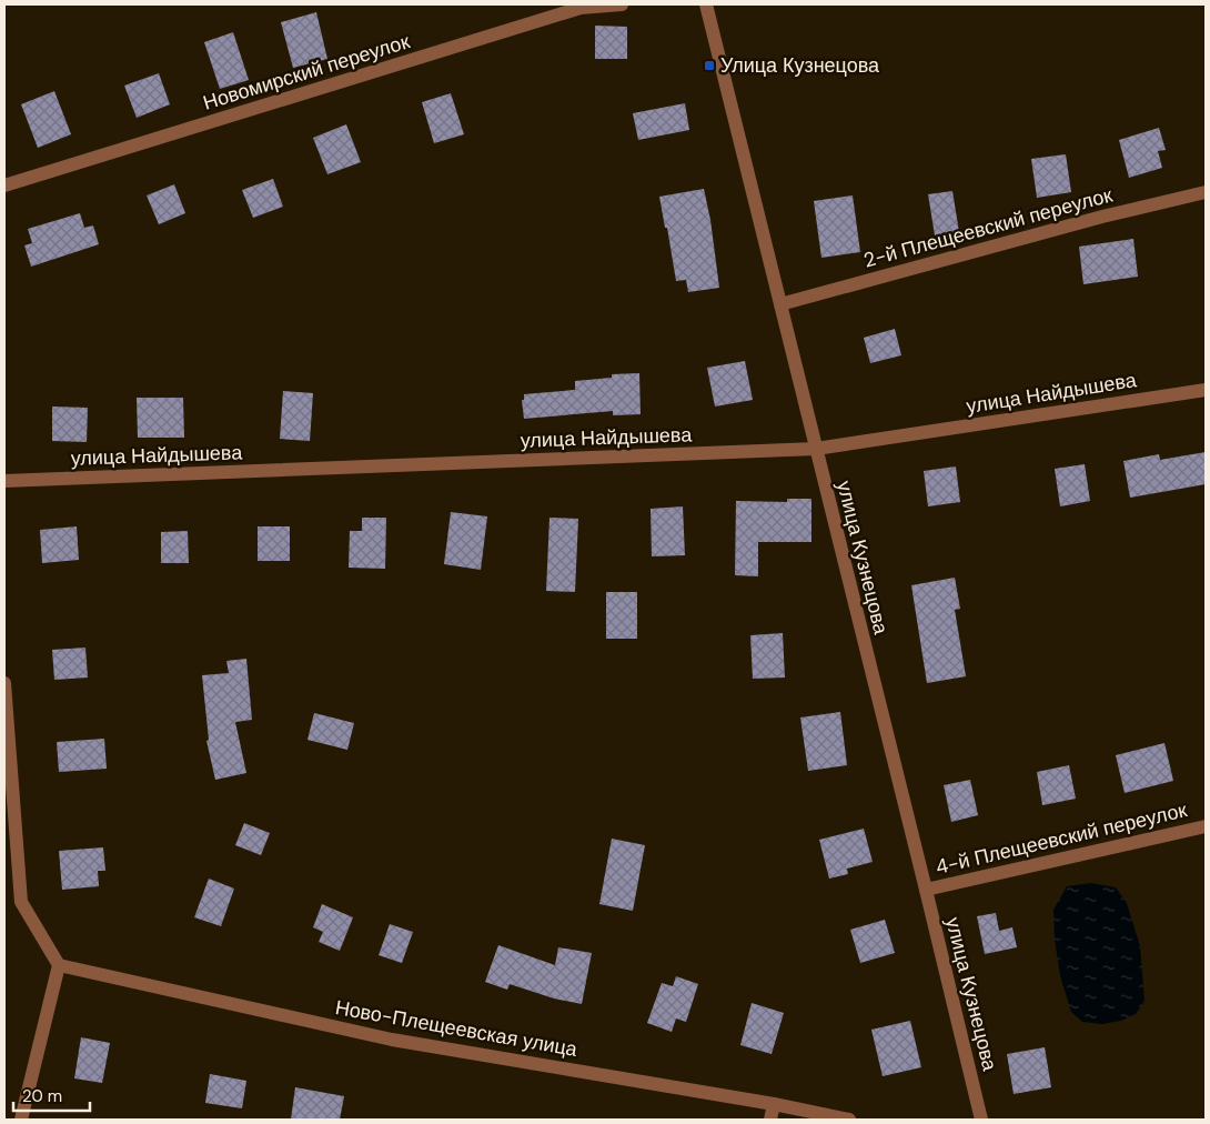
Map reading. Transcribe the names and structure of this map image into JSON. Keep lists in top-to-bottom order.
{
  "streets": {
    "street": [
      "Новомирский переулок",
      "2-й Плещеевский переулок",
      "улица Найдышева",
      "улица Кузнецова",
      "4-й Плещеевский переулок",
      "Ново-Плещеевская улица"
    ]
  },
  "crossings": [
    ["2-й Плещеевский переулок", "улица Кузнецова"],
    ["улица Найдышева", "улица Кузнецова"],
    ["улица Кузнецова", "4-й Плещеевский переулок"]
  ],
  "places": {
    "transit": ["Улица Кузнецова"]
  },
  "scale_bar": "20 m"
}
